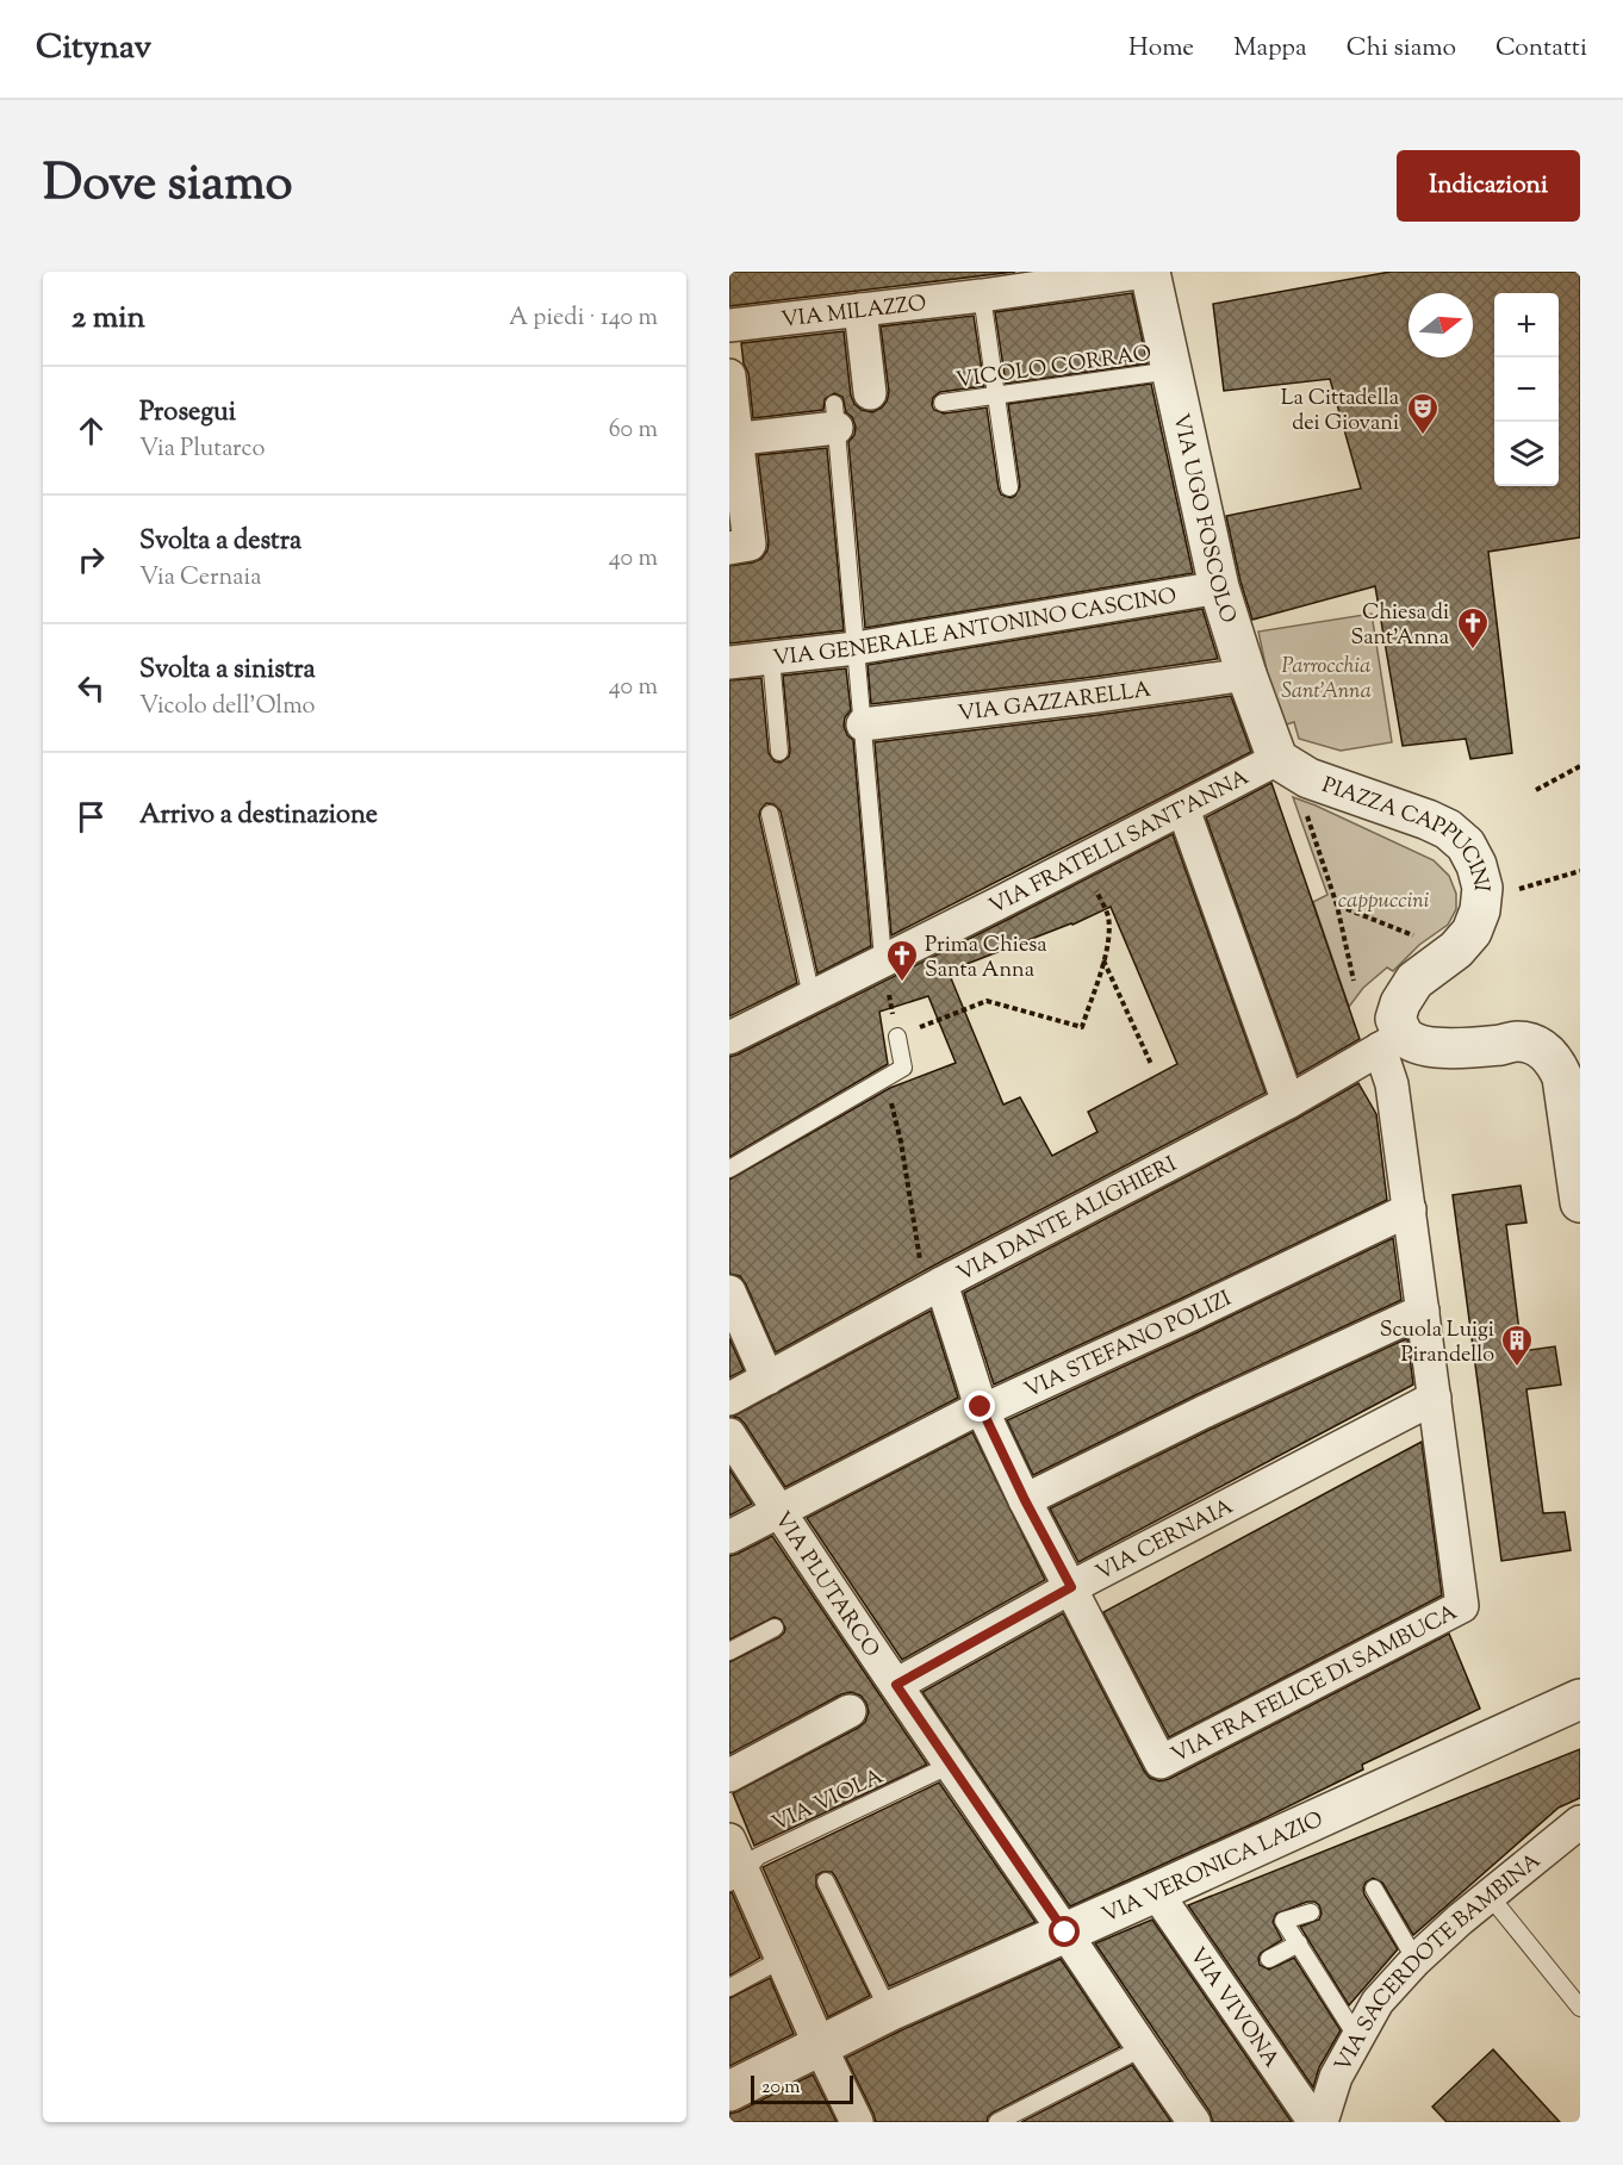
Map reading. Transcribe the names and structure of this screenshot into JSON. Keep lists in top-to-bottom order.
{
  "streets": {
    "street": [
      "VIA MILAZZO",
      "VIA UGO FOSCOLO",
      "VIA GENERALE ANTONINO CASCINO",
      "VIA GAZZARELLA",
      "PIAZZA CAPPUCINI",
      "VIA FRATELLI SANT'ANNA",
      "VIA DANTE ALIGHIERI",
      "VIA STEFANO POLIZI",
      "VIA CERNAIA",
      "VIA PLUTARCO",
      "VIA FRA FELICE DI SAMBUCA",
      "VIA VERONICA LAZIO",
      "VIA SACERDOTE BAMBINA",
      "VIA VIVONA"
    ],
    "lane": ["VICOLO CORRAO", "VIA VIOLA"]
  },
  "crossings": [
    ["VIA MILAZZO", "VIA UGO FOSCOLO"],
    ["VICOLO CORRAO", "VIA UGO FOSCOLO"],
    ["VIA UGO FOSCOLO", "VIA GENERALE ANTONINO CASCINO"],
    ["VIA UGO FOSCOLO", "VIA GAZZARELLA"],
    ["VIA UGO FOSCOLO", "PIAZZA CAPPUCINI"],
    ["VIA UGO FOSCOLO", "VIA FRATELLI SANT'ANNA"],
    ["PIAZZA CAPPUCINI", "VIA FRATELLI SANT'ANNA"],
    ["PIAZZA CAPPUCINI", "VIA DANTE ALIGHIERI"],
    ["PIAZZA CAPPUCINI", "VIA FRA FELICE DI SAMBUCA"],
    ["VIA DANTE ALIGHIERI", "VIA FRA FELICE DI SAMBUCA"],
    ["VIA STEFANO POLIZI", "VIA PLUTARCO"],
    ["VIA STEFANO POLIZI", "VIA FRA FELICE DI SAMBUCA"],
    ["VIA CERNAIA", "VIA PLUTARCO"],
    ["VIA CERNAIA", "VIA FRA FELICE DI SAMBUCA"],
    ["VIA PLUTARCO", "VIA VIOLA"],
    ["VIA PLUTARCO", "VIA VERONICA LAZIO"],
    ["VIA VERONICA LAZIO", "VIA VIVONA"]
  ],
  "parks": ["Parrocchia Sant'Anna", "cappuccini"],
  "places": {
    "theatre": ["La Cittadella dei Giovani"],
    "church": ["Chiesa di Sant'Anna", "Prima Chiesa Santa Anna"],
    "building": ["Scuola Luigi Pirandello"]
  },
  "scale_bar": "20 m",
  "north": "right",
  "page": {
    "header": "Citynav",
    "nav": [
      "Home",
      "Mappa",
      "Chi siamo",
      "Contatti"
    ],
    "title": "Dove siamo",
    "buttons": "Indicazioni",
    "heading": ["2 min", "A piedi · 140 m"],
    "map_buttons": ["+", "−"],
    "list": [
      ["Prosegui", "Via Plutarco", "60 m"],
      ["Svolta a destra", "Via Cernaia", "40 m"],
      ["Svolta a sinistra", "Vicolo dell'Olmo", "40 m"],
      "Arrivo a destinazione"
    ],
    "scale": "20 m"
  }
}
